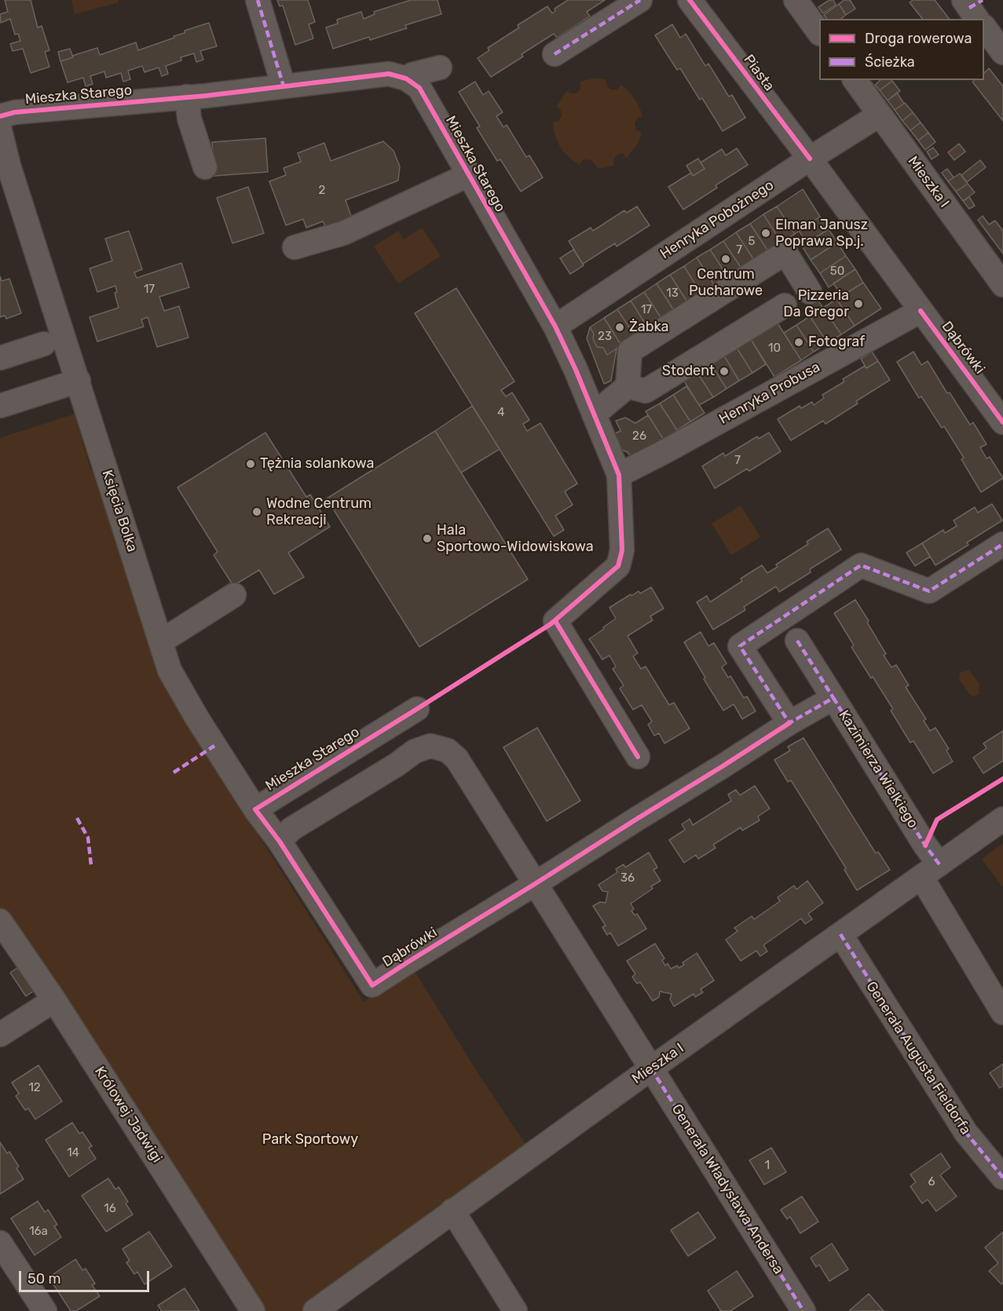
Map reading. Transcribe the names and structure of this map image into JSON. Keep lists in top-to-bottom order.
{
  "streets": {
    "street": [
      "Piasta",
      "Mieszka Starego",
      "Mieszka I",
      "Henryka Pobożnego",
      "Dąbrówki",
      "Henryka Probusa",
      "Księcia Bolka",
      "Kazimierza Wielkiego",
      "Generała Augusta Fieldorfa",
      "Królowej Jadwigi",
      "Generała Władysława Andersa"
    ]
  },
  "crossings": [
    ["Piasta", "Henryka Pobożnego"],
    ["Piasta", "Dąbrówki"],
    ["Mieszka Starego", "Henryka Pobożnego"],
    ["Mieszka Starego", "Henryka Probusa"],
    ["Mieszka Starego", "Księcia Bolka"],
    ["Mieszka I", "Henryka Pobożnego"],
    ["Mieszka I", "Kazimierza Wielkiego"],
    ["Mieszka I", "Generała Augusta Fieldorfa"],
    ["Mieszka I", "Generała Władysława Andersa"],
    ["Henryka Pobożnego", "Dąbrówki"],
    ["Dąbrówki", "Henryka Probusa"],
    ["Dąbrówki", "Kazimierza Wielkiego"]
  ],
  "parks": ["Park Sportowy"],
  "places": [
    "Elman Janusz Poprawa Sp.j.",
    "Centrum Pucharowe",
    "Pizzeria Da Gregor",
    "Żabka",
    "Fotograf",
    "Stodent",
    "Tężnia solankowa",
    "Wodne Centrum Rekreacji",
    "Hala Sportowo-Widowiskowa"
  ],
  "house_numbers": [
    "2",
    "5",
    "7",
    "50",
    "17",
    "13",
    "17",
    "23",
    "10",
    "4",
    "26",
    "7",
    "36",
    "12",
    "14",
    "1",
    "6",
    "16",
    "16a"
  ],
  "legend": ["Droga rowerowa", "Ścieżka"],
  "scale_bar": "50 m"
}
